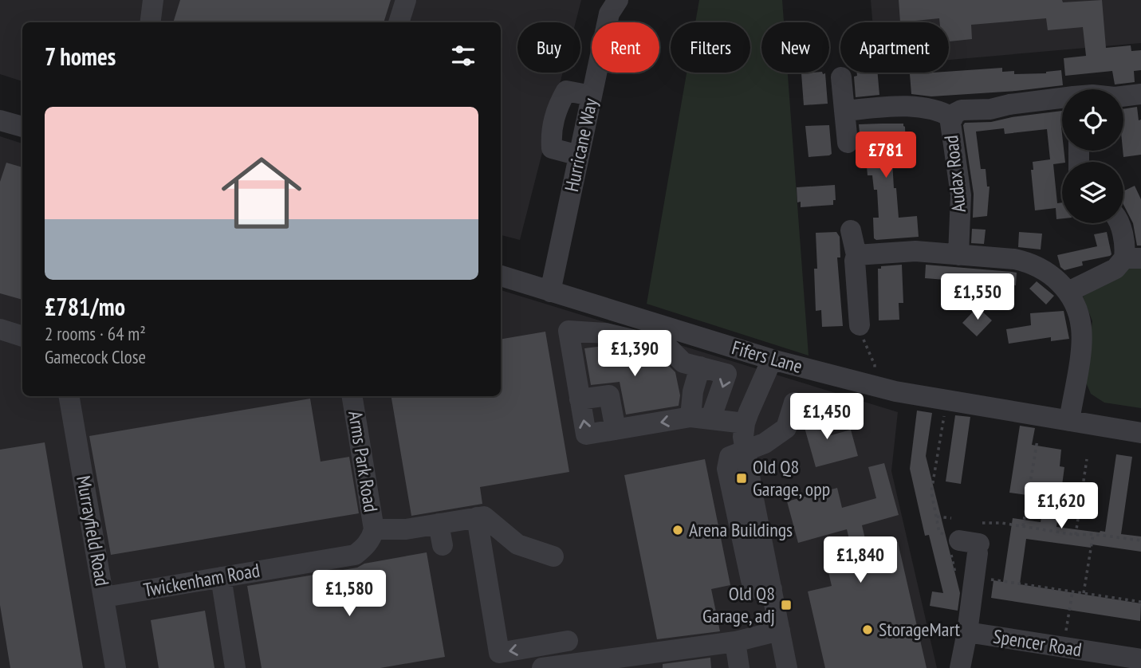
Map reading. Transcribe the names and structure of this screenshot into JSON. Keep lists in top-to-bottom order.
{
  "streets": {
    "street": [
      "Hurricane Way",
      "Audax Road",
      "Fifers Lane",
      "Arms Park Road",
      "Murrayfield Road",
      "Twickenham Road",
      "Spencer Road"
    ]
  },
  "crossings": [
    ["Hurricane Way", "Fifers Lane"],
    ["Arms Park Road", "Twickenham Road"],
    ["Murrayfield Road", "Twickenham Road"]
  ],
  "places": {
    "transit": ["Old Q8 Garage, opp", "Old Q8 Garage, adj"],
    "other": ["Arena Buildings", "StorageMart"]
  },
  "page": {
    "chip": [
      "Buy",
      "Rent",
      "Filters",
      "New",
      "Apartment"
    ],
    "heading": "7 homes",
    "list": [
      {
        "name": "£781/mo",
        "note": "2 rooms · 64 m² · Gamecock Close"
      }
    ],
    "price": [
      "£781",
      "£1,550",
      "£1,390",
      "£1,450",
      "£1,620",
      "£1,840",
      "£1,580"
    ]
  }
}
